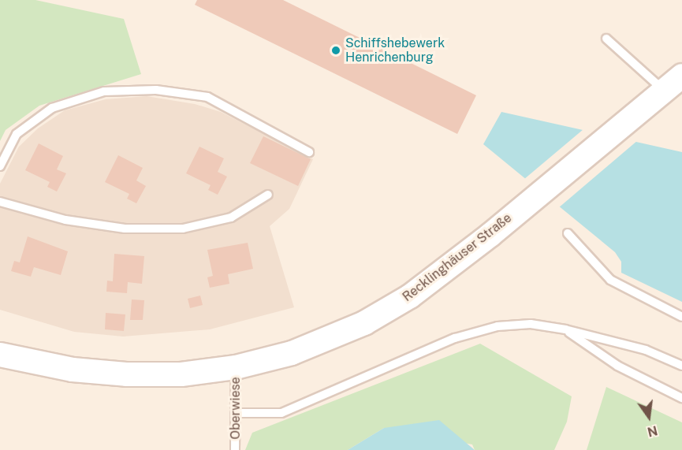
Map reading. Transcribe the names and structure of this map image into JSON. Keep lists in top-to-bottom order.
{
  "streets": {
    "main road": ["Recklinghäuser Straße"],
    "lane": ["Oberwiese"]
  },
  "crossings": [
    ["Recklinghäuser Straße", "Oberwiese"]
  ],
  "places": ["Schiffshebewerk Henrichenburg"],
  "north": "bottom"
}
